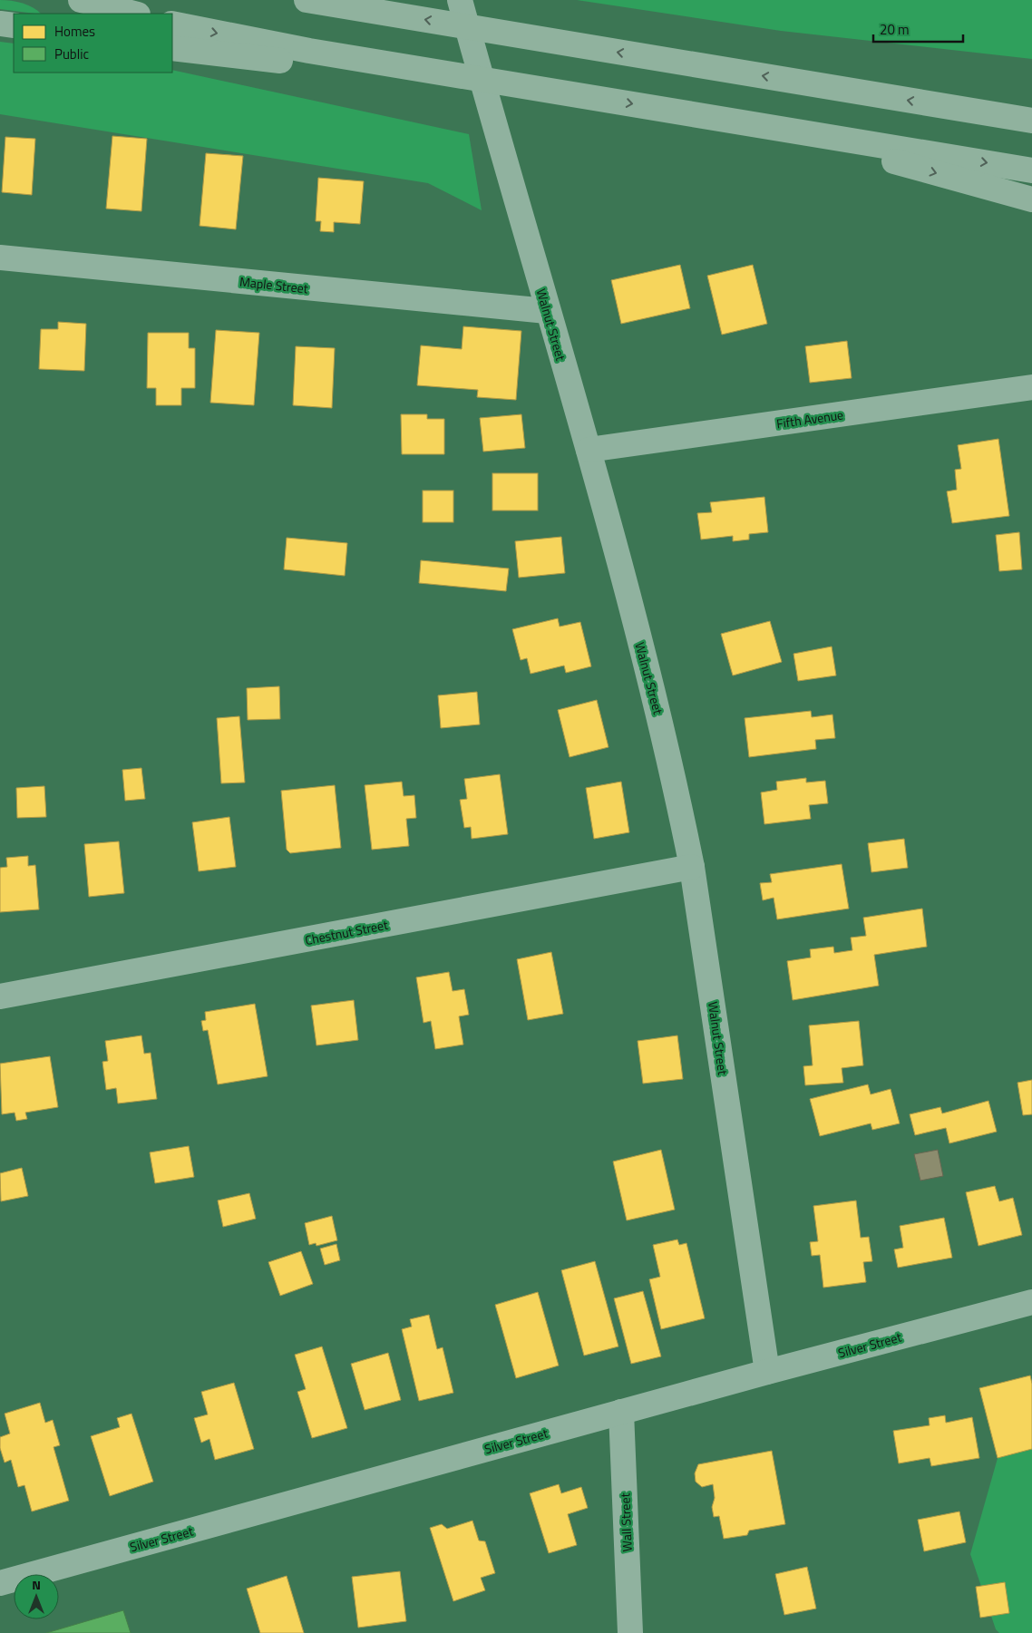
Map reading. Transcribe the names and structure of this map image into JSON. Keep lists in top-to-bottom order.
{
  "streets": {
    "street": [
      "Maple Street",
      "Walnut Street",
      "Fifth Avenue",
      "Chestnut Street",
      "Silver Street",
      "Wall Street"
    ]
  },
  "crossings": [
    ["Maple Street", "Walnut Street"],
    ["Walnut Street", "Fifth Avenue"],
    ["Walnut Street", "Chestnut Street"],
    ["Walnut Street", "Silver Street"],
    ["Silver Street", "Wall Street"]
  ],
  "legend": ["Homes", "Public"],
  "scale_bar": "20 m",
  "north": "top"
}
